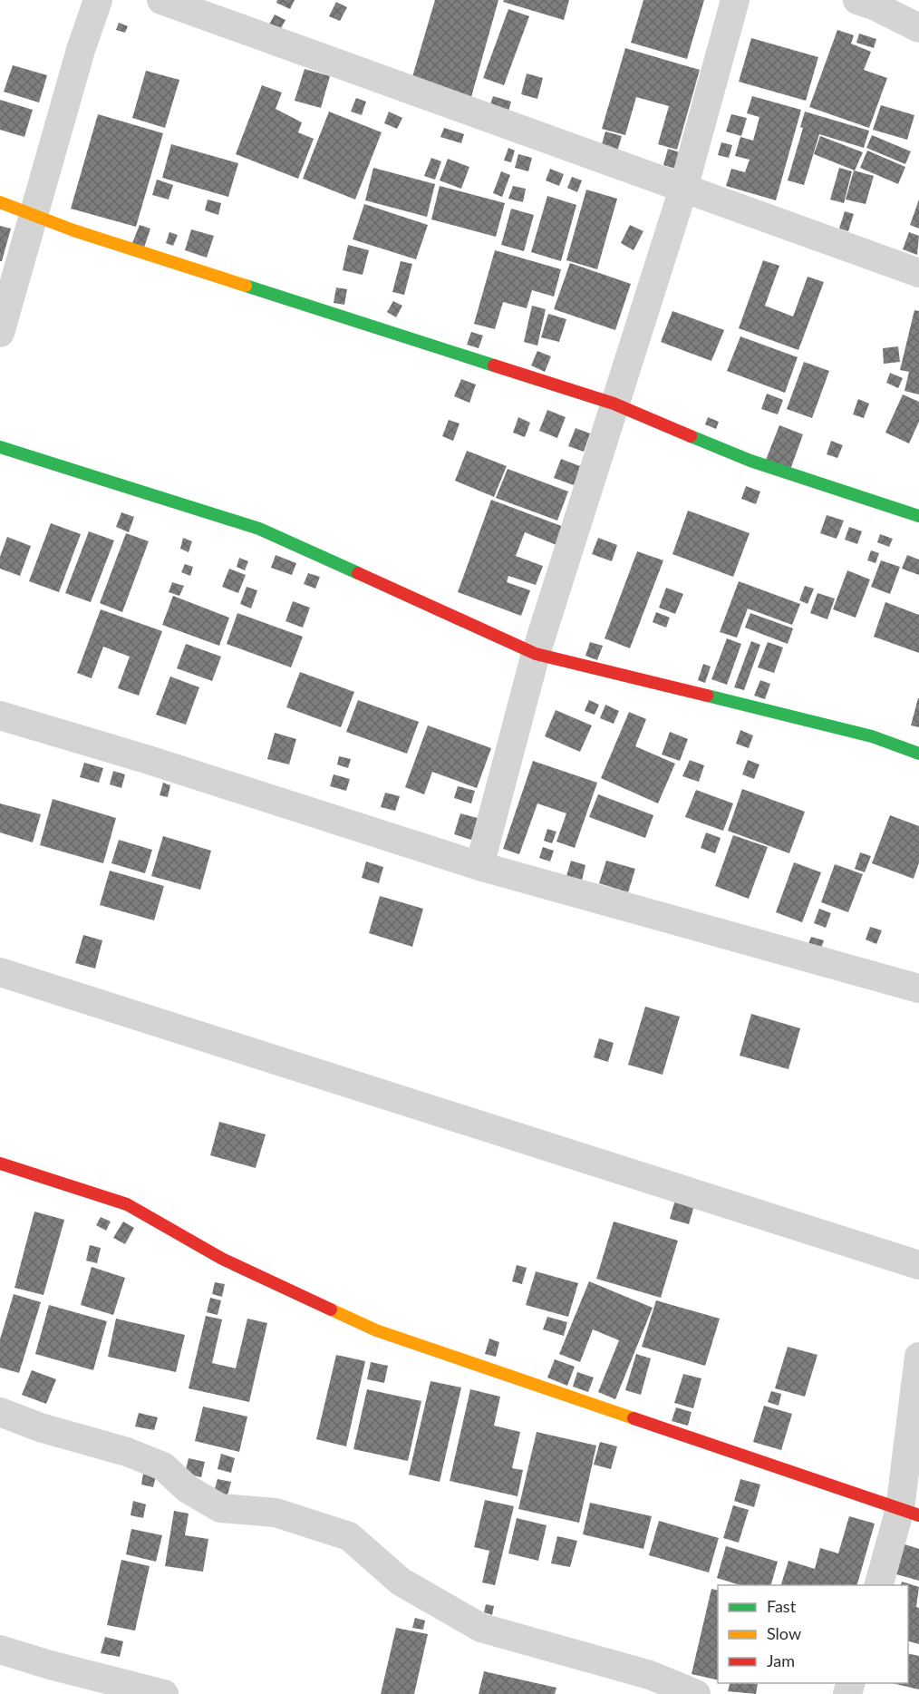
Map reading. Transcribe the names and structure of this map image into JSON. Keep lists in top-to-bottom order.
{
  "legend": ["Fast", "Slow", "Jam"]
}
